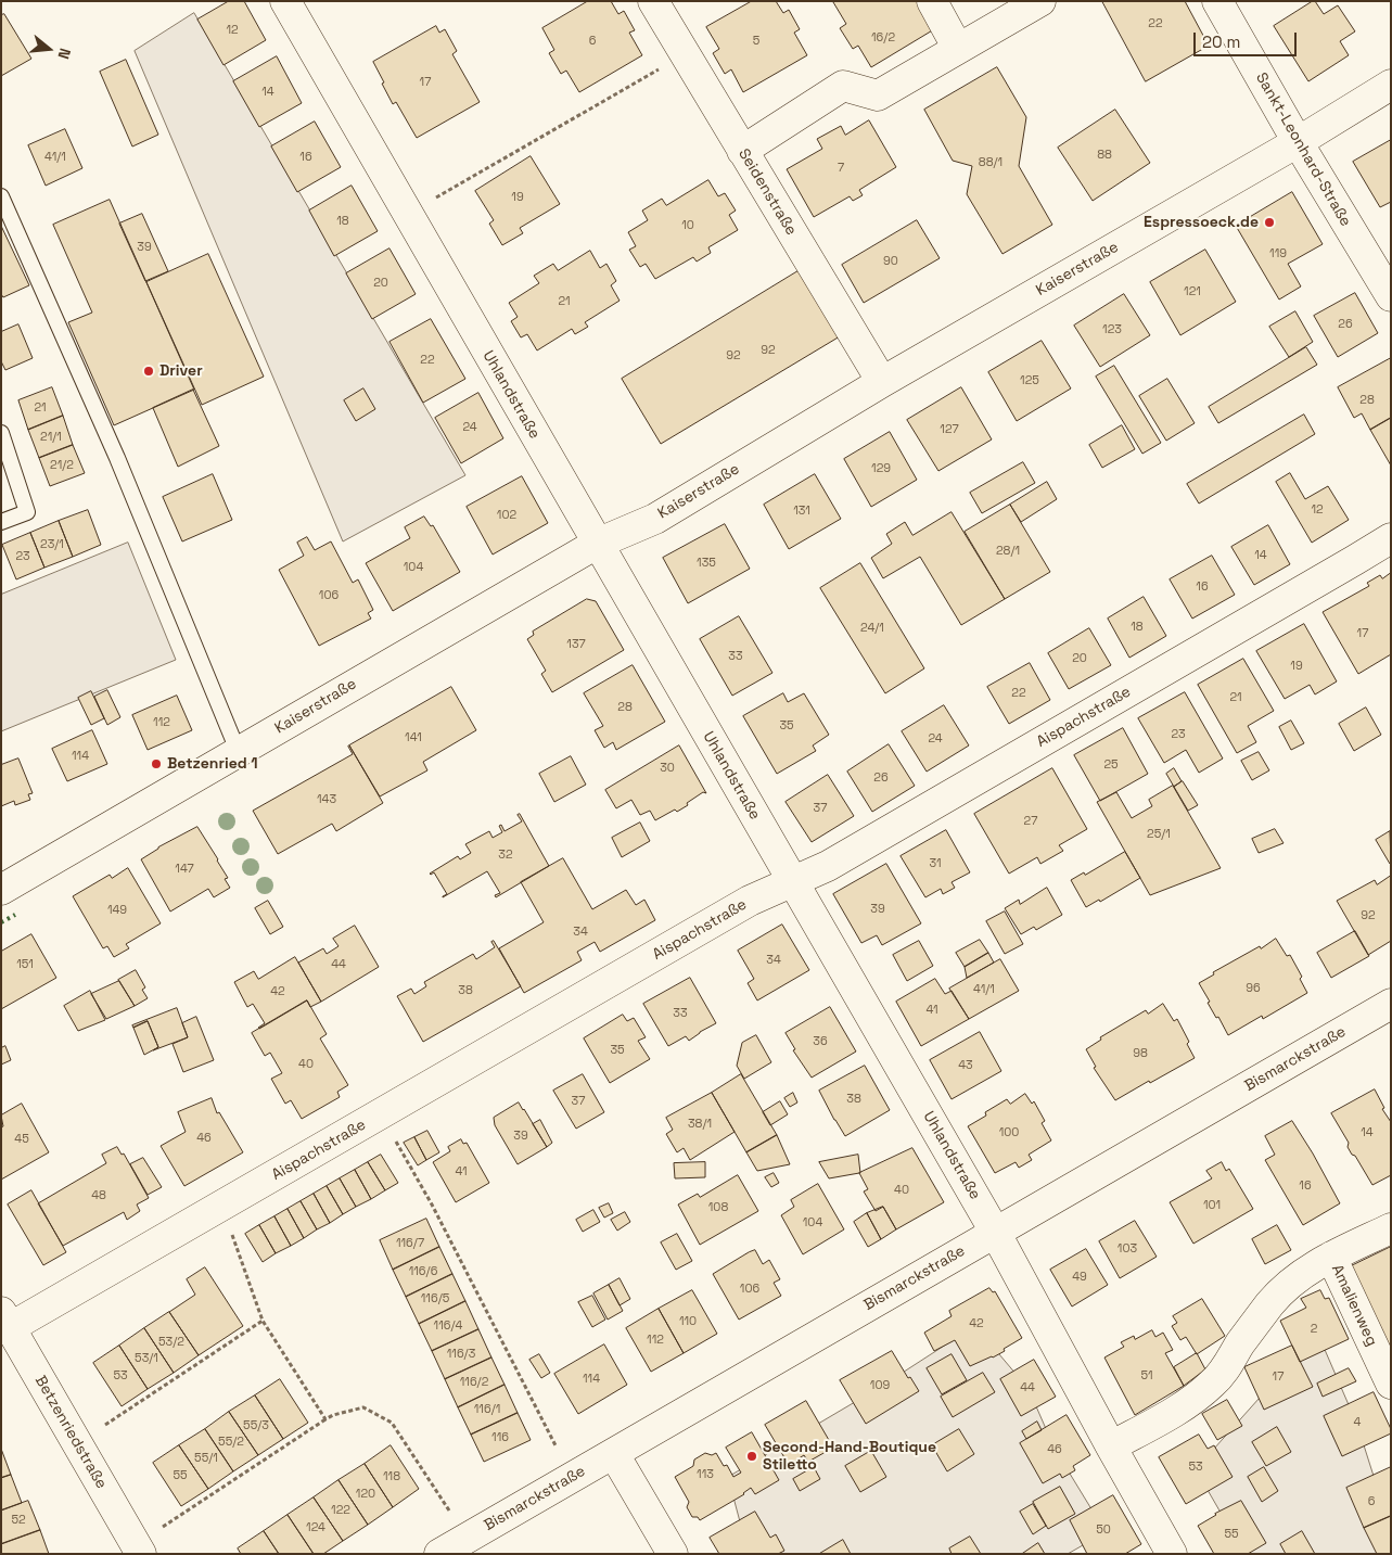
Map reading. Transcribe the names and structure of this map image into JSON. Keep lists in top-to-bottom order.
{
  "streets": {
    "street": [
      "Sankt-Leonhard-Straße",
      "Seidenstraße",
      "Kaiserstraße",
      "Uhlandstraße",
      "Aispachstraße",
      "Bismarckstraße",
      "Amalienweg",
      "Betzenriedstraße"
    ]
  },
  "crossings": [
    ["Sankt-Leonhard-Straße", "Kaiserstraße"],
    ["Seidenstraße", "Kaiserstraße"],
    ["Kaiserstraße", "Uhlandstraße"],
    ["Uhlandstraße", "Aispachstraße"],
    ["Uhlandstraße", "Bismarckstraße"],
    ["Aispachstraße", "Betzenriedstraße"]
  ],
  "places": [
    "Espressoeck.de",
    "Driver",
    "Betzenried 1",
    "Second-Hand-Boutique Stiletto"
  ],
  "house_numbers": [
    "22",
    "12",
    "16/2",
    "6",
    "5",
    "17",
    "14",
    "88",
    "41/1",
    "16",
    "88/1",
    "7",
    "19",
    "18",
    "10",
    "39",
    "119",
    "90",
    "20",
    "121",
    "21",
    "26",
    "123",
    "92",
    "92",
    "22",
    "125",
    "28",
    "21",
    "24",
    "127",
    "21/1",
    "21/2",
    "129",
    "12",
    "131",
    "102",
    "23/1",
    "28/1",
    "14",
    "23",
    "135",
    "104",
    "16",
    "106",
    "18",
    "24/1",
    "17",
    "137",
    "33",
    "20",
    "19",
    "22",
    "21",
    "28",
    "112",
    "35",
    "23",
    "141",
    "24",
    "114",
    "25",
    "30",
    "26",
    "143",
    "37",
    "27",
    "25/1",
    "32",
    "31",
    "147",
    "39",
    "149",
    "92",
    "34",
    "34",
    "151",
    "44",
    "96",
    "41/1",
    "38",
    "42",
    "41",
    "33",
    "36",
    "35",
    "98",
    "40",
    "43",
    "38",
    "37",
    "38/1",
    "100",
    "14",
    "39",
    "46",
    "45",
    "41",
    "16",
    "40",
    "48",
    "101",
    "108",
    "104",
    "116/7",
    "103",
    "116/6",
    "49",
    "106",
    "116/5",
    "110",
    "42",
    "116/4",
    "2",
    "112",
    "53/2",
    "116/3",
    "53/1",
    "53",
    "51",
    "17",
    "114",
    "116/2",
    "109",
    "44",
    "116/1",
    "4",
    "55/3",
    "116",
    "55/2",
    "46",
    "55/1",
    "53",
    "113",
    "55",
    "118",
    "120",
    "6",
    "122",
    "52",
    "124",
    "50",
    "55"
  ],
  "scale_bar": "20 m",
  "north": "right"
}
